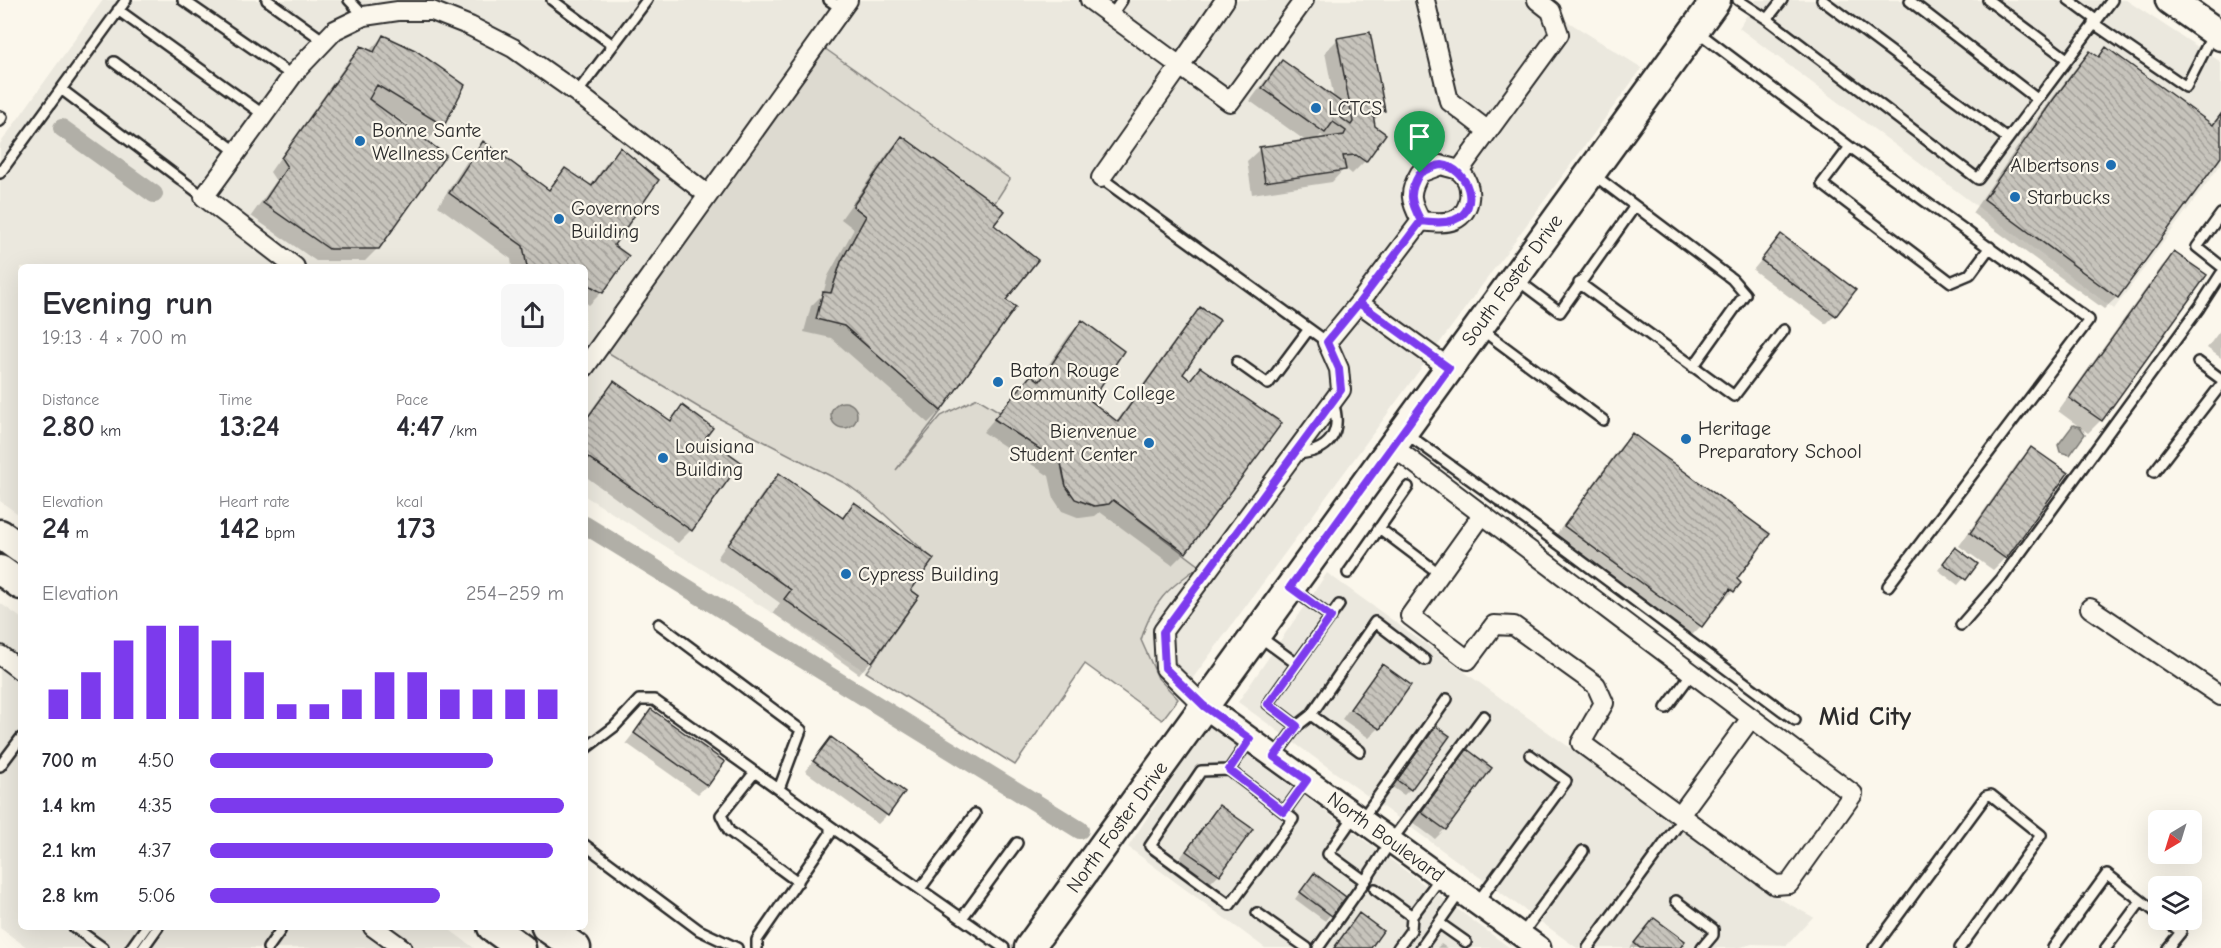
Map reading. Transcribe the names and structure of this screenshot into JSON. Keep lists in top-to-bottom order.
{
  "streets": {
    "main road": ["South Foster Drive", "North Foster Drive"],
    "street": ["North Boulevard"]
  },
  "crossings": [
    ["South Foster Drive", "North Foster Drive"],
    ["South Foster Drive", "North Boulevard"],
    ["North Foster Drive", "North Boulevard"]
  ],
  "districts": ["Mid City"],
  "places": [
    "LCTCS",
    "Bonne Sante Wellness Center",
    "Albertsons",
    "Starbucks",
    "Governors Building",
    "Baton Rouge Community College",
    "Heritage Preparatory School",
    "Bienvenue Student Center",
    "Louisiana Building",
    "Cypress Building"
  ],
  "north": "bottom left",
  "page": {
    "heading": ["Evening run", "19:13 · 4 × 700 m"],
    "stats": [
      ["Distance", "2.80 km"],
      ["Time", "13:24"],
      ["Pace", "4:47 /km"],
      ["Elevation", "24 m"],
      ["Heart rate", "142 bpm"],
      ["kcal", "173"]
    ],
    "chart": ["Elevation", "254–259 m"],
    "list": [
      {
        "name": "700 m",
        "note": "4:50"
      },
      {
        "name": "1.4 km",
        "note": "4:35"
      },
      {
        "name": "2.1 km",
        "note": "4:37"
      },
      {
        "name": "2.8 km",
        "note": "5:06"
      }
    ]
  }
}
